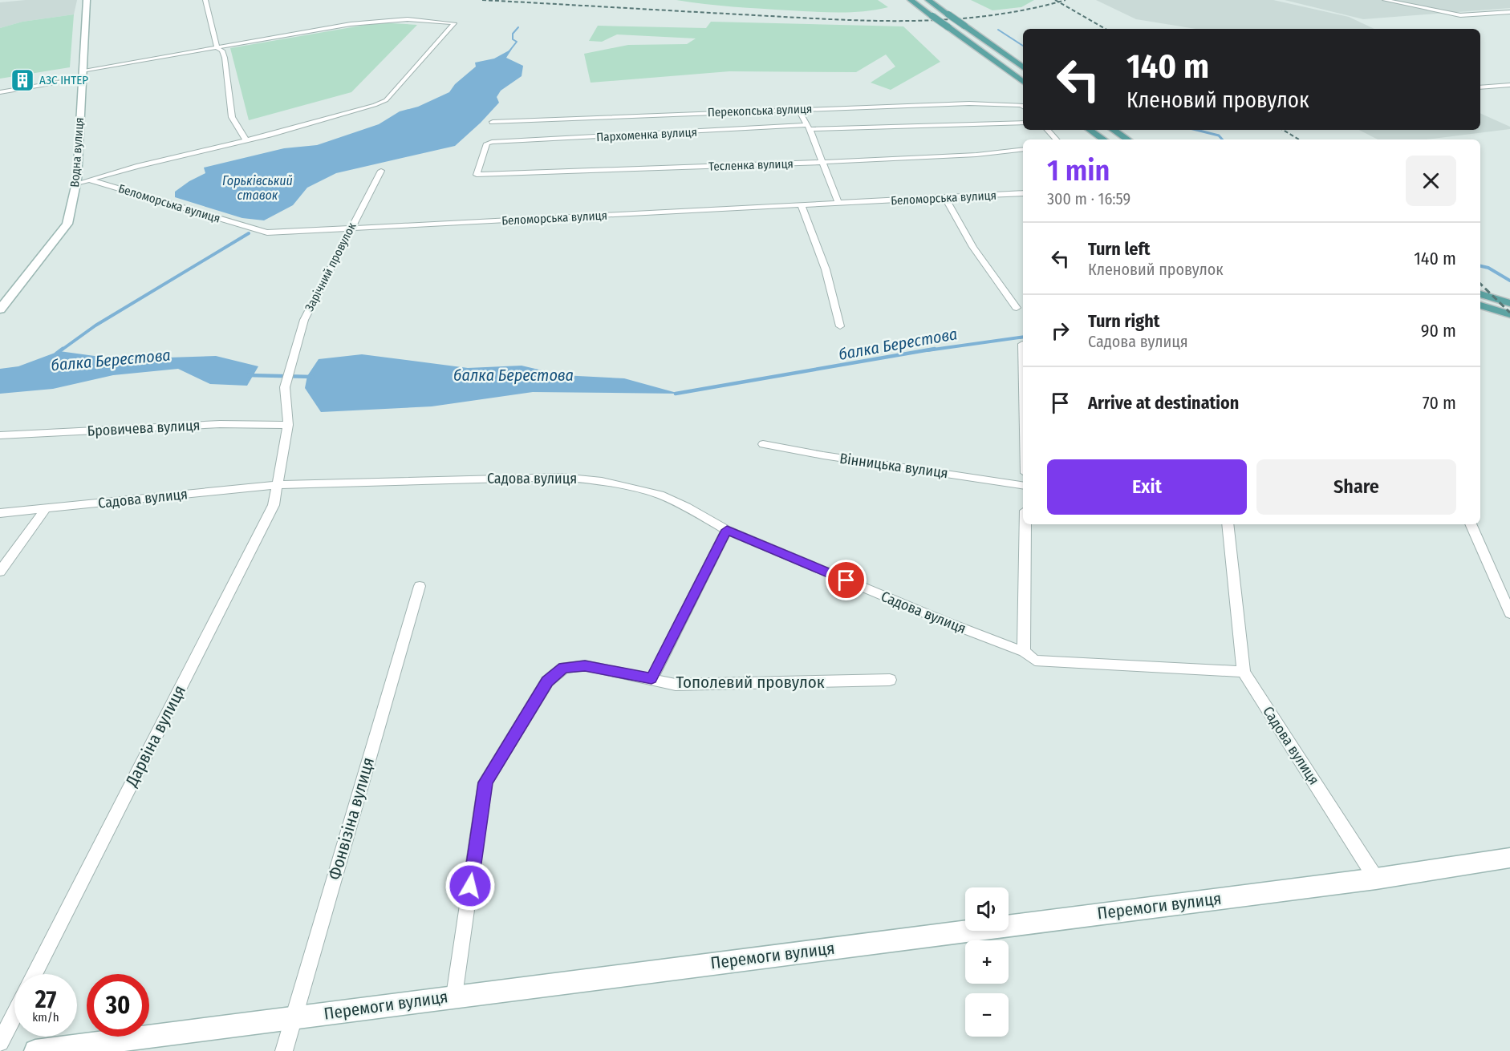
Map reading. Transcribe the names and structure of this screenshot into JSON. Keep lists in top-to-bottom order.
{
  "streets": {
    "street": [
      "Перекопська вулиця",
      "Пархоменка вулиця",
      "Водна вулиця",
      "Тесленка вулиця",
      "Беломорська вулиця",
      "Зарічний провулок",
      "Бровичева вулиця",
      "Вінницька вулиця",
      "Садова вулиця",
      "Тополевий провулок",
      "Дарвіна вулиця",
      "Фонвізіна вулиця",
      "Перемоги вулиця"
    ]
  },
  "crossings": [
    ["Пархоменка вулиця", "Тесленка вулиця"],
    ["Беломорська вулиця", "Зарічний провулок"],
    ["Зарічний провулок", "Бровичева вулиця"],
    ["Зарічний провулок", "Дарвіна вулиця"],
    ["Бровичева вулиця", "Дарвіна вулиця"],
    ["Садова вулиця", "Дарвіна вулиця"],
    ["Садова вулиця", "Перемоги вулиця"],
    ["Тополевий провулок", "Перемоги вулиця"],
    ["Фонвізіна вулиця", "Перемоги вулиця"]
  ],
  "water": ["Горьківський ставок", "балка Берестова"],
  "places": {
    "building": ["АЗС ІНТЕР"]
  },
  "page": {
    "turn": ["140 m", "Кленовий провулок"],
    "heading": ["1 min", "300 m · 16:59"],
    "list": [
      {
        "name": "Turn left",
        "note": "Кленовий провулок",
        "value": "140 m"
      },
      {
        "name": "Turn right",
        "note": "Садова вулиця",
        "value": "90 m"
      },
      {
        "name": "Arrive at destination",
        "value": "70 m"
      }
    ],
    "buttons": ["Exit", "Share"],
    "map_buttons": ["+", "−"],
    "speed": "27 km/h",
    "limit": "30"
  }
}
